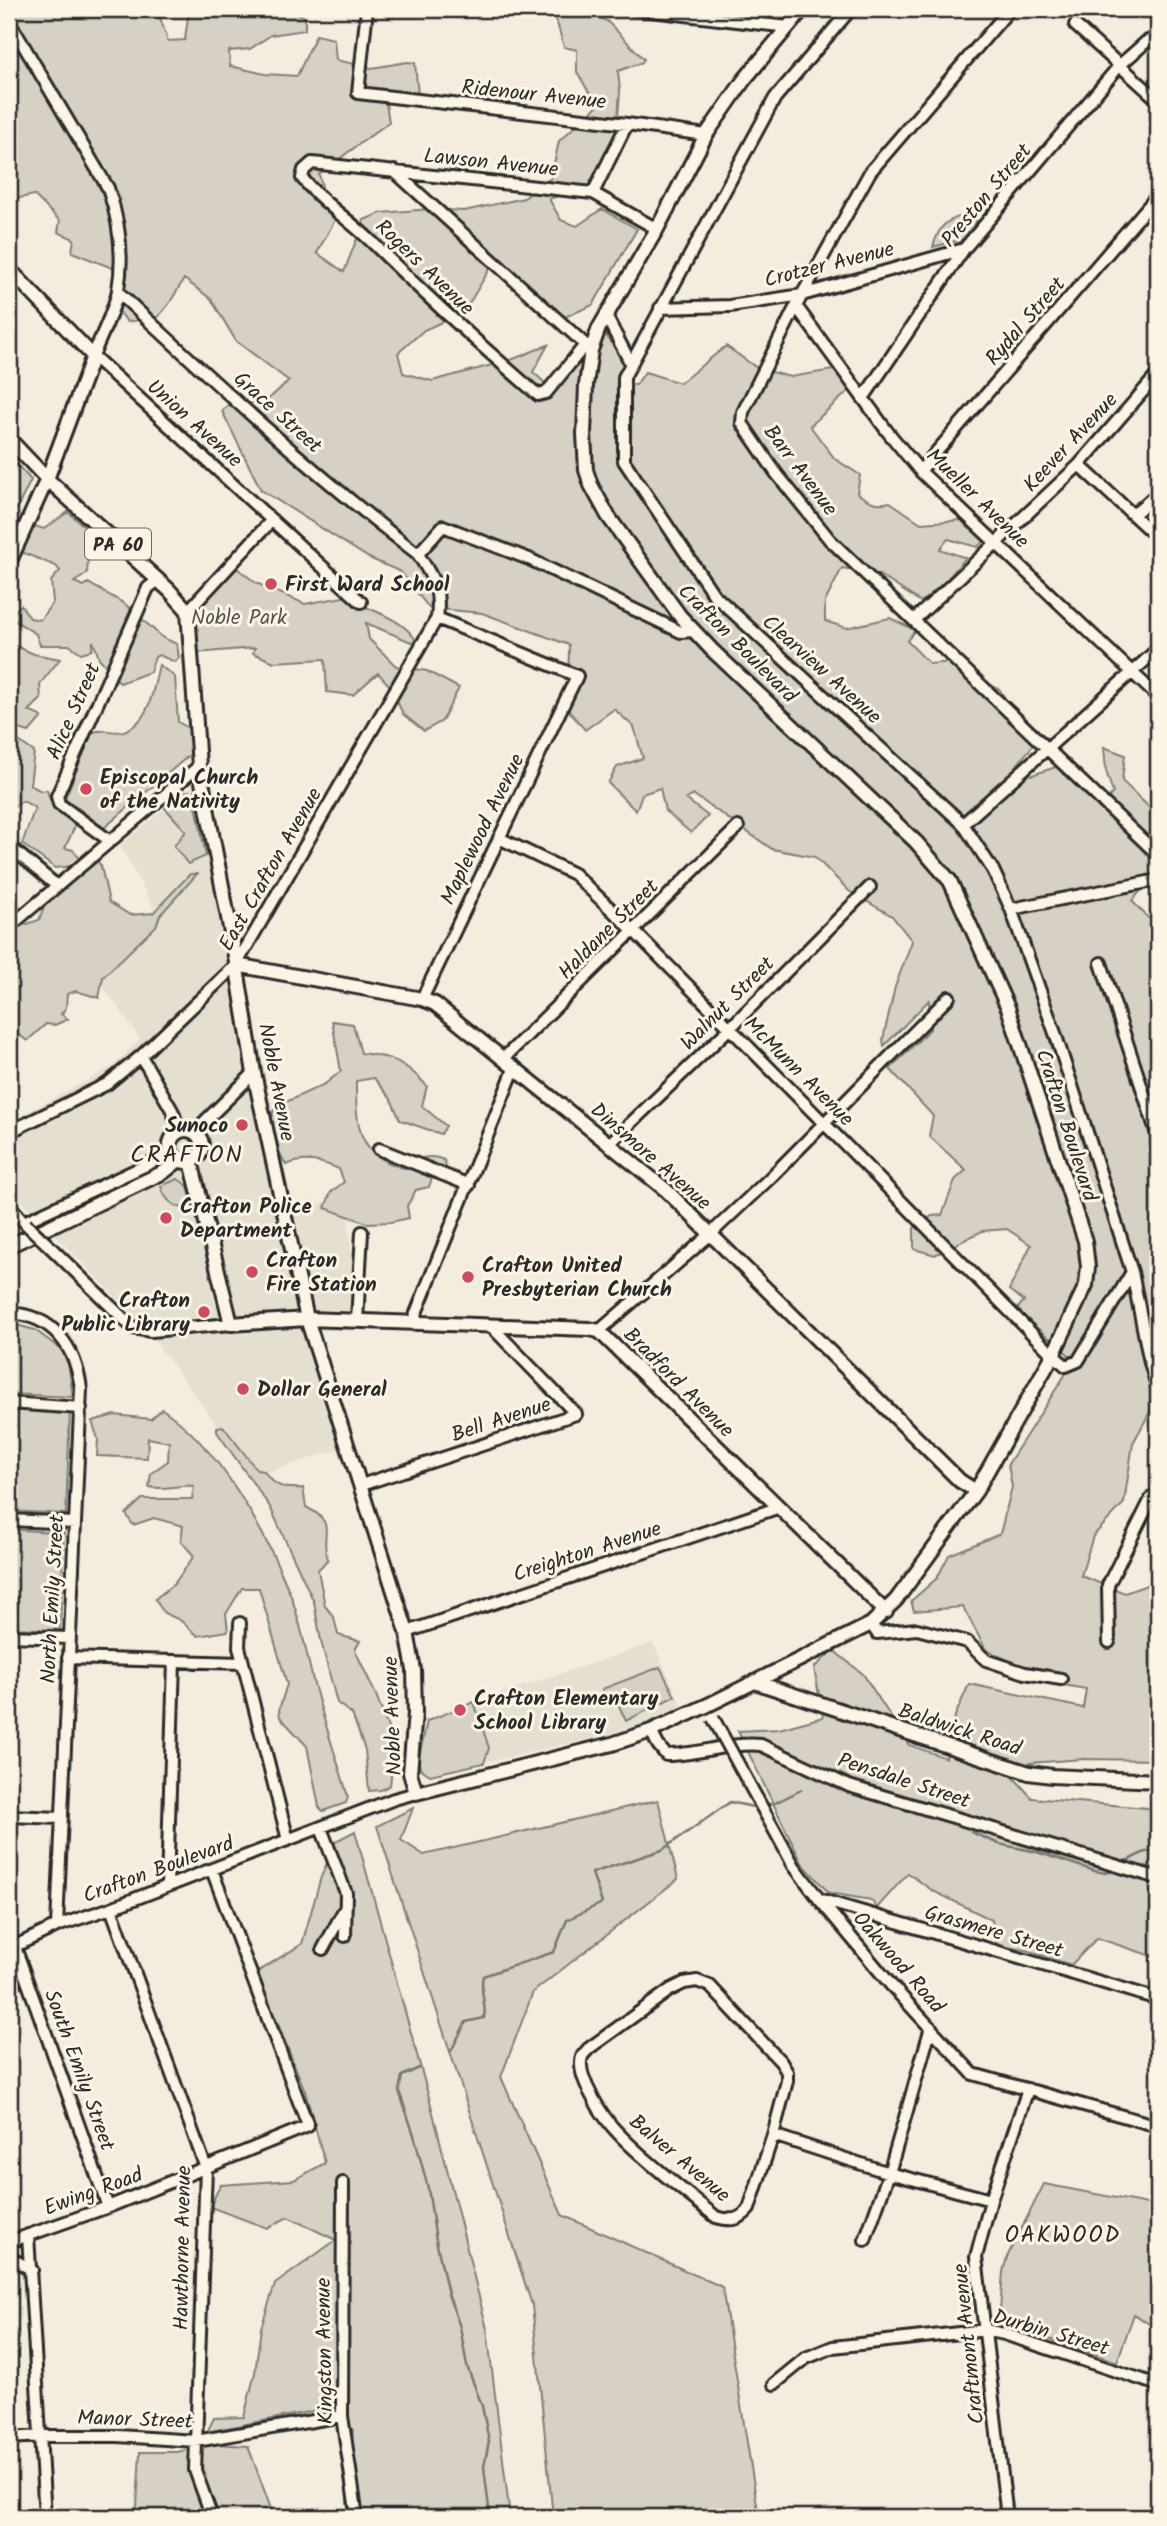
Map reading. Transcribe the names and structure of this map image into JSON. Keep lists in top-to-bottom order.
{
  "streets": {
    "main road": [
      "Union Avenue",
      "PA 60",
      "Crafton Boulevard",
      "Noble Avenue",
      "Dinsmore Avenue",
      "Bradford Avenue",
      "Baldwick Road"
    ],
    "street": [
      "Ridenour Avenue",
      "Lawson Avenue",
      "Preston Street",
      "Crotzer Avenue",
      "Rogers Avenue",
      "Rydal Street",
      "Grace Street",
      "Keever Avenue",
      "Barr Avenue",
      "Mueller Avenue",
      "Clearview Avenue",
      "Alice Street",
      "Maplewood Avenue",
      "East Crafton Avenue",
      "Haldane Street",
      "Walnut Street",
      "McMunn Avenue",
      "Bell Avenue",
      "Creighton Avenue",
      "North Emily Street",
      "Pensdale Street",
      "Grasmere Street",
      "Oakwood Road",
      "South Emily Street",
      "Balver Avenue",
      "Ewing Road",
      "Hawthorne Avenue",
      "Durbin Street",
      "Craftmont Avenue",
      "Kingston Avenue",
      "Manor Street"
    ]
  },
  "crossings": [
    ["Ridenour Avenue", "Crafton Boulevard"],
    ["Lawson Avenue", "Rogers Avenue"],
    ["Lawson Avenue", "Crafton Boulevard"],
    ["Preston Street", "Crotzer Avenue"],
    ["Preston Street", "Mueller Avenue"],
    ["Crotzer Avenue", "Barr Avenue"],
    ["Crotzer Avenue", "Clearview Avenue"],
    ["Rogers Avenue", "Crafton Boulevard"],
    ["Rydal Street", "Mueller Avenue"],
    ["Keever Avenue", "Barr Avenue"],
    ["Keever Avenue", "Mueller Avenue"],
    ["Barr Avenue", "Mueller Avenue"],
    ["PA 60", "Alice Street"],
    ["PA 60", "Noble Avenue"],
    ["Crafton Boulevard", "McMunn Avenue"],
    ["Crafton Boulevard", "Noble Avenue"],
    ["Crafton Boulevard", "Dinsmore Avenue"],
    ["Crafton Boulevard", "Bradford Avenue"],
    ["Crafton Boulevard", "North Emily Street"],
    ["Crafton Boulevard", "Baldwick Road"],
    ["Crafton Boulevard", "Pensdale Street"],
    ["Crafton Boulevard", "Oakwood Road"],
    ["Crafton Boulevard", "South Emily Street"],
    ["Crafton Boulevard", "Ewing Road"],
    ["Crafton Boulevard", "Hawthorne Avenue"],
    ["Maplewood Avenue", "East Crafton Avenue"],
    ["Maplewood Avenue", "McMunn Avenue"],
    ["Maplewood Avenue", "Dinsmore Avenue"],
    ["East Crafton Avenue", "Noble Avenue"],
    ["East Crafton Avenue", "Dinsmore Avenue"],
    ["Haldane Street", "McMunn Avenue"],
    ["Haldane Street", "Dinsmore Avenue"],
    ["Walnut Street", "McMunn Avenue"],
    ["Walnut Street", "Dinsmore Avenue"],
    ["Noble Avenue", "Dinsmore Avenue"],
    ["Noble Avenue", "Bradford Avenue"],
    ["Noble Avenue", "Bell Avenue"],
    ["Noble Avenue", "Creighton Avenue"],
    ["Bradford Avenue", "Bell Avenue"],
    ["Bradford Avenue", "Creighton Avenue"],
    ["Grasmere Street", "Oakwood Road"],
    ["Oakwood Road", "Craftmont Avenue"],
    ["South Emily Street", "Ewing Road"],
    ["Ewing Road", "Hawthorne Avenue"],
    ["Hawthorne Avenue", "Manor Street"],
    ["Durbin Street", "Craftmont Avenue"],
    ["Kingston Avenue", "Manor Street"]
  ],
  "districts": ["CRAFTON", "OAKWOOD"],
  "parks": ["Noble Park"],
  "places": [
    "First Ward School",
    "Episcopal Church of the Nativity",
    "Sunoco",
    "Crafton Police Department",
    "Crafton Fire Station",
    "Crafton United Presbyterian Church",
    "Crafton Public Library",
    "Dollar General",
    "Crafton Elementary School Library"
  ]
}
